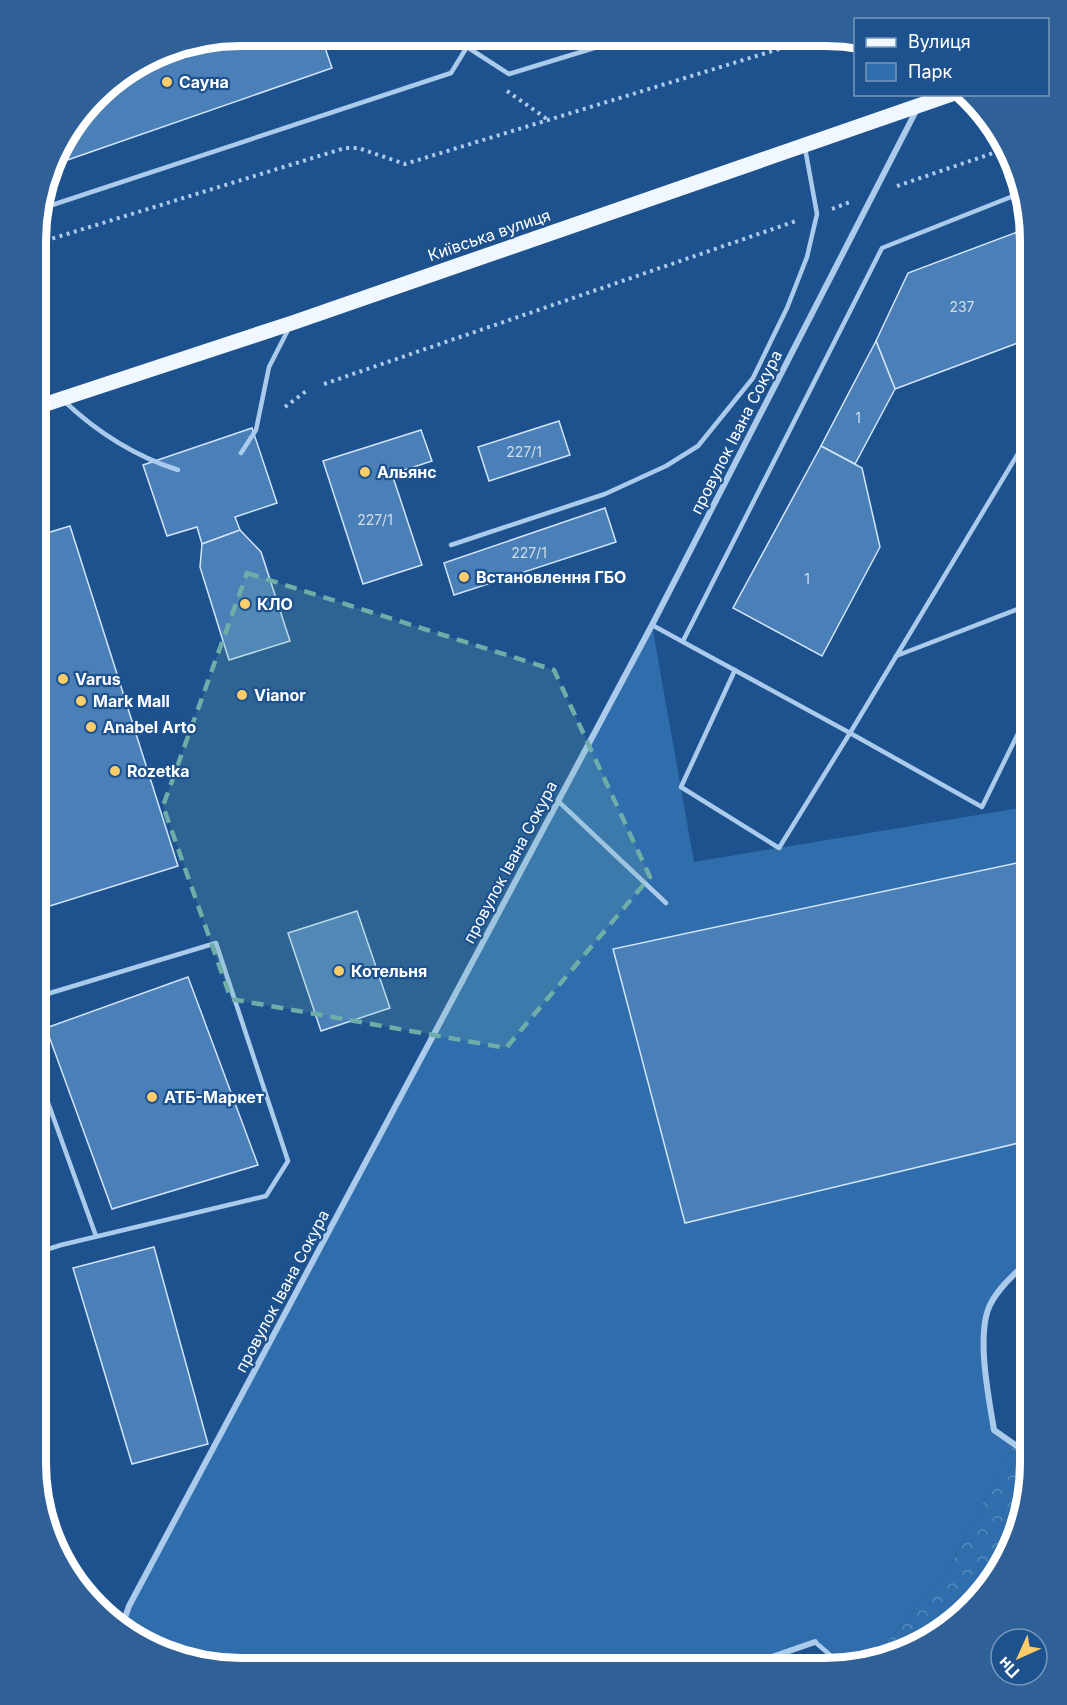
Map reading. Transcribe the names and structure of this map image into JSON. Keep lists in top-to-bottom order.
{
  "streets": {
    "main road": ["Київська вулиця"],
    "street": ["провулок Івана Сокура"]
  },
  "crossings": [
    ["Київська вулиця", "провулок Івана Сокура"]
  ],
  "places": [
    "Сауна",
    "Альянс",
    "Встановлення ГБО",
    "КЛО",
    "Varus",
    "Vianor",
    "Mark Mall",
    "Anabel Arto",
    "Rozetka",
    "Котельня",
    "АТБ-Маркет"
  ],
  "house_numbers": [
    "237",
    "1",
    "227/1",
    "227/1",
    "227/1",
    "1"
  ],
  "legend": ["Вулиця", "Парк"],
  "north": "bottom left"
}
